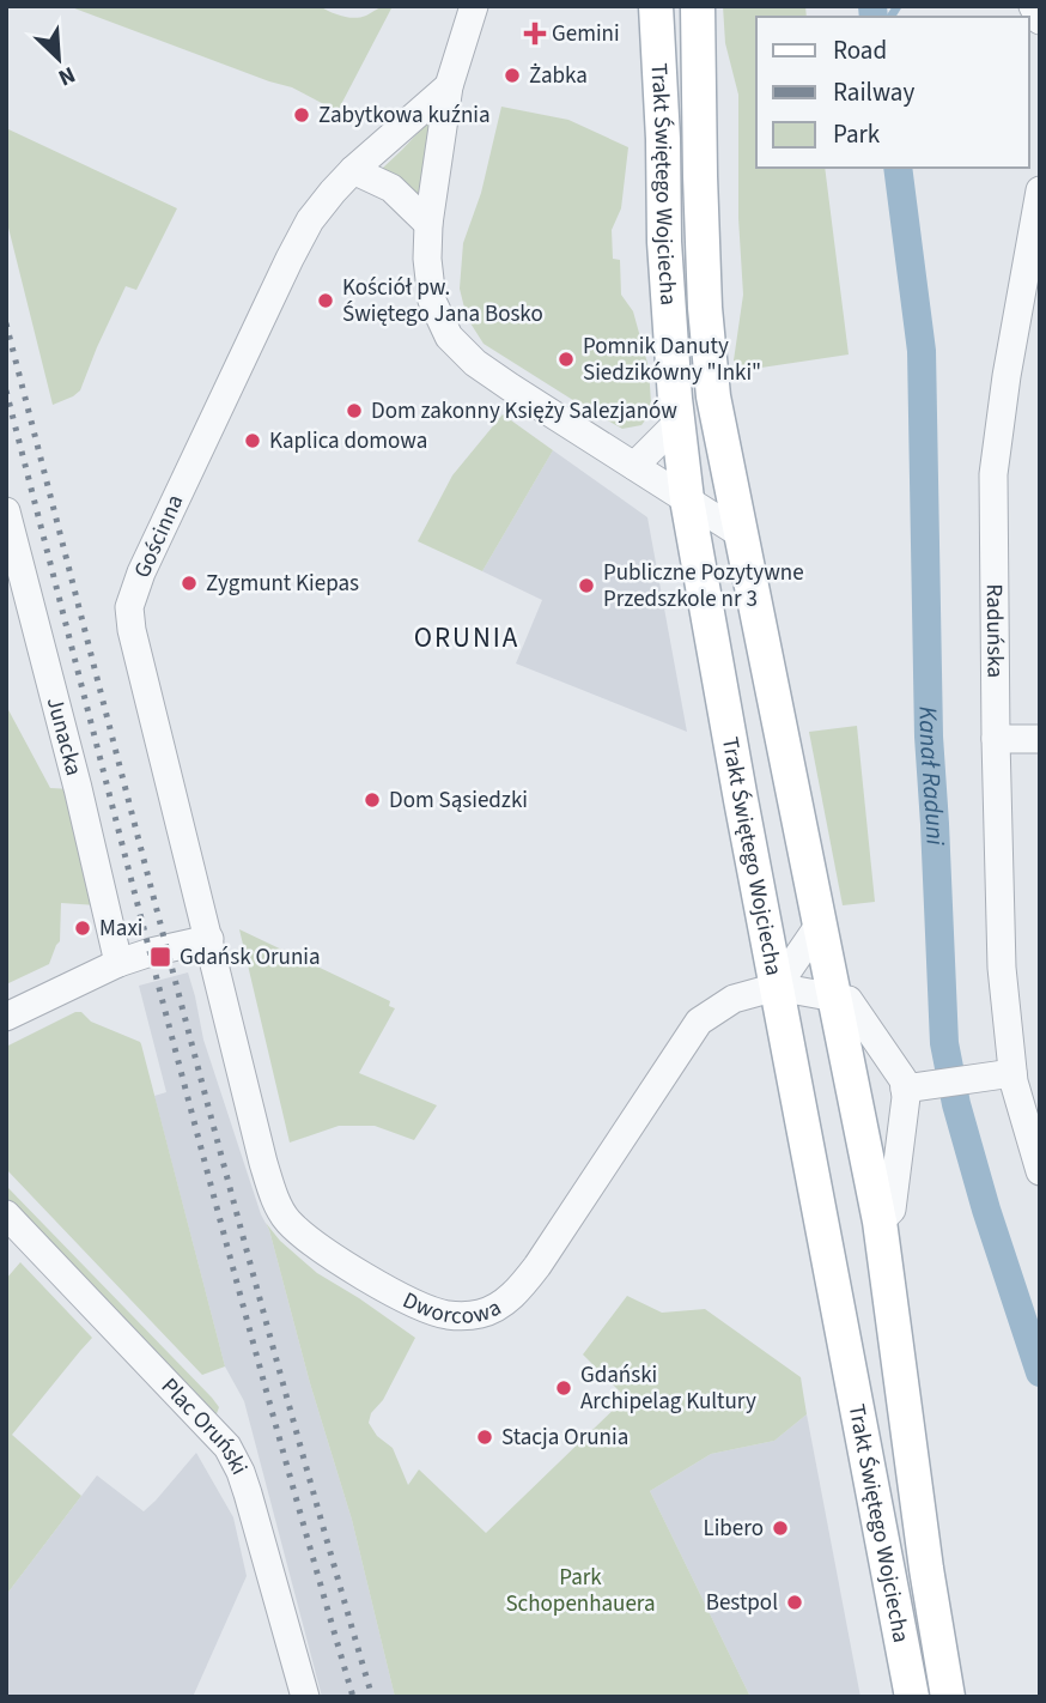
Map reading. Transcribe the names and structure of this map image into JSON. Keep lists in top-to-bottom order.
{
  "streets": {
    "main road": ["Trakt Świętego Wojciecha"],
    "street": [
      "Gościnna",
      "Raduńska",
      "Junacka",
      "Dworcowa",
      "Plac Oruński"
    ]
  },
  "crossings": [
    ["Trakt Świętego Wojciecha", "Dworcowa"],
    ["Gościnna", "Dworcowa"]
  ],
  "districts": ["ORUNIA"],
  "water": ["Kanał Raduni"],
  "parks": ["Park Schopenhauera"],
  "places": {
    "health": ["Gemini"],
    "other": [
      "Żabka",
      "Zabytkowa kuźnia",
      "Kościół pw. Świętego Jana Bosko",
      "Pomnik Danuty Siedzikówny \"Inki\"",
      "Dom zakonny Księży Salezjanów",
      "Kaplica domowa",
      "Zygmunt Kiepas",
      "Publiczne Pozytywne Przedszkole nr 3",
      "Dom Sąsiedzki",
      "Maxi",
      "Gdański Archipelag Kultury",
      "Stacja Orunia",
      "Libero",
      "Bestpol"
    ],
    "transit": ["Gdańsk Orunia"]
  },
  "legend": ["Road", "Railway", "Park"],
  "north": "bottom right"
}
